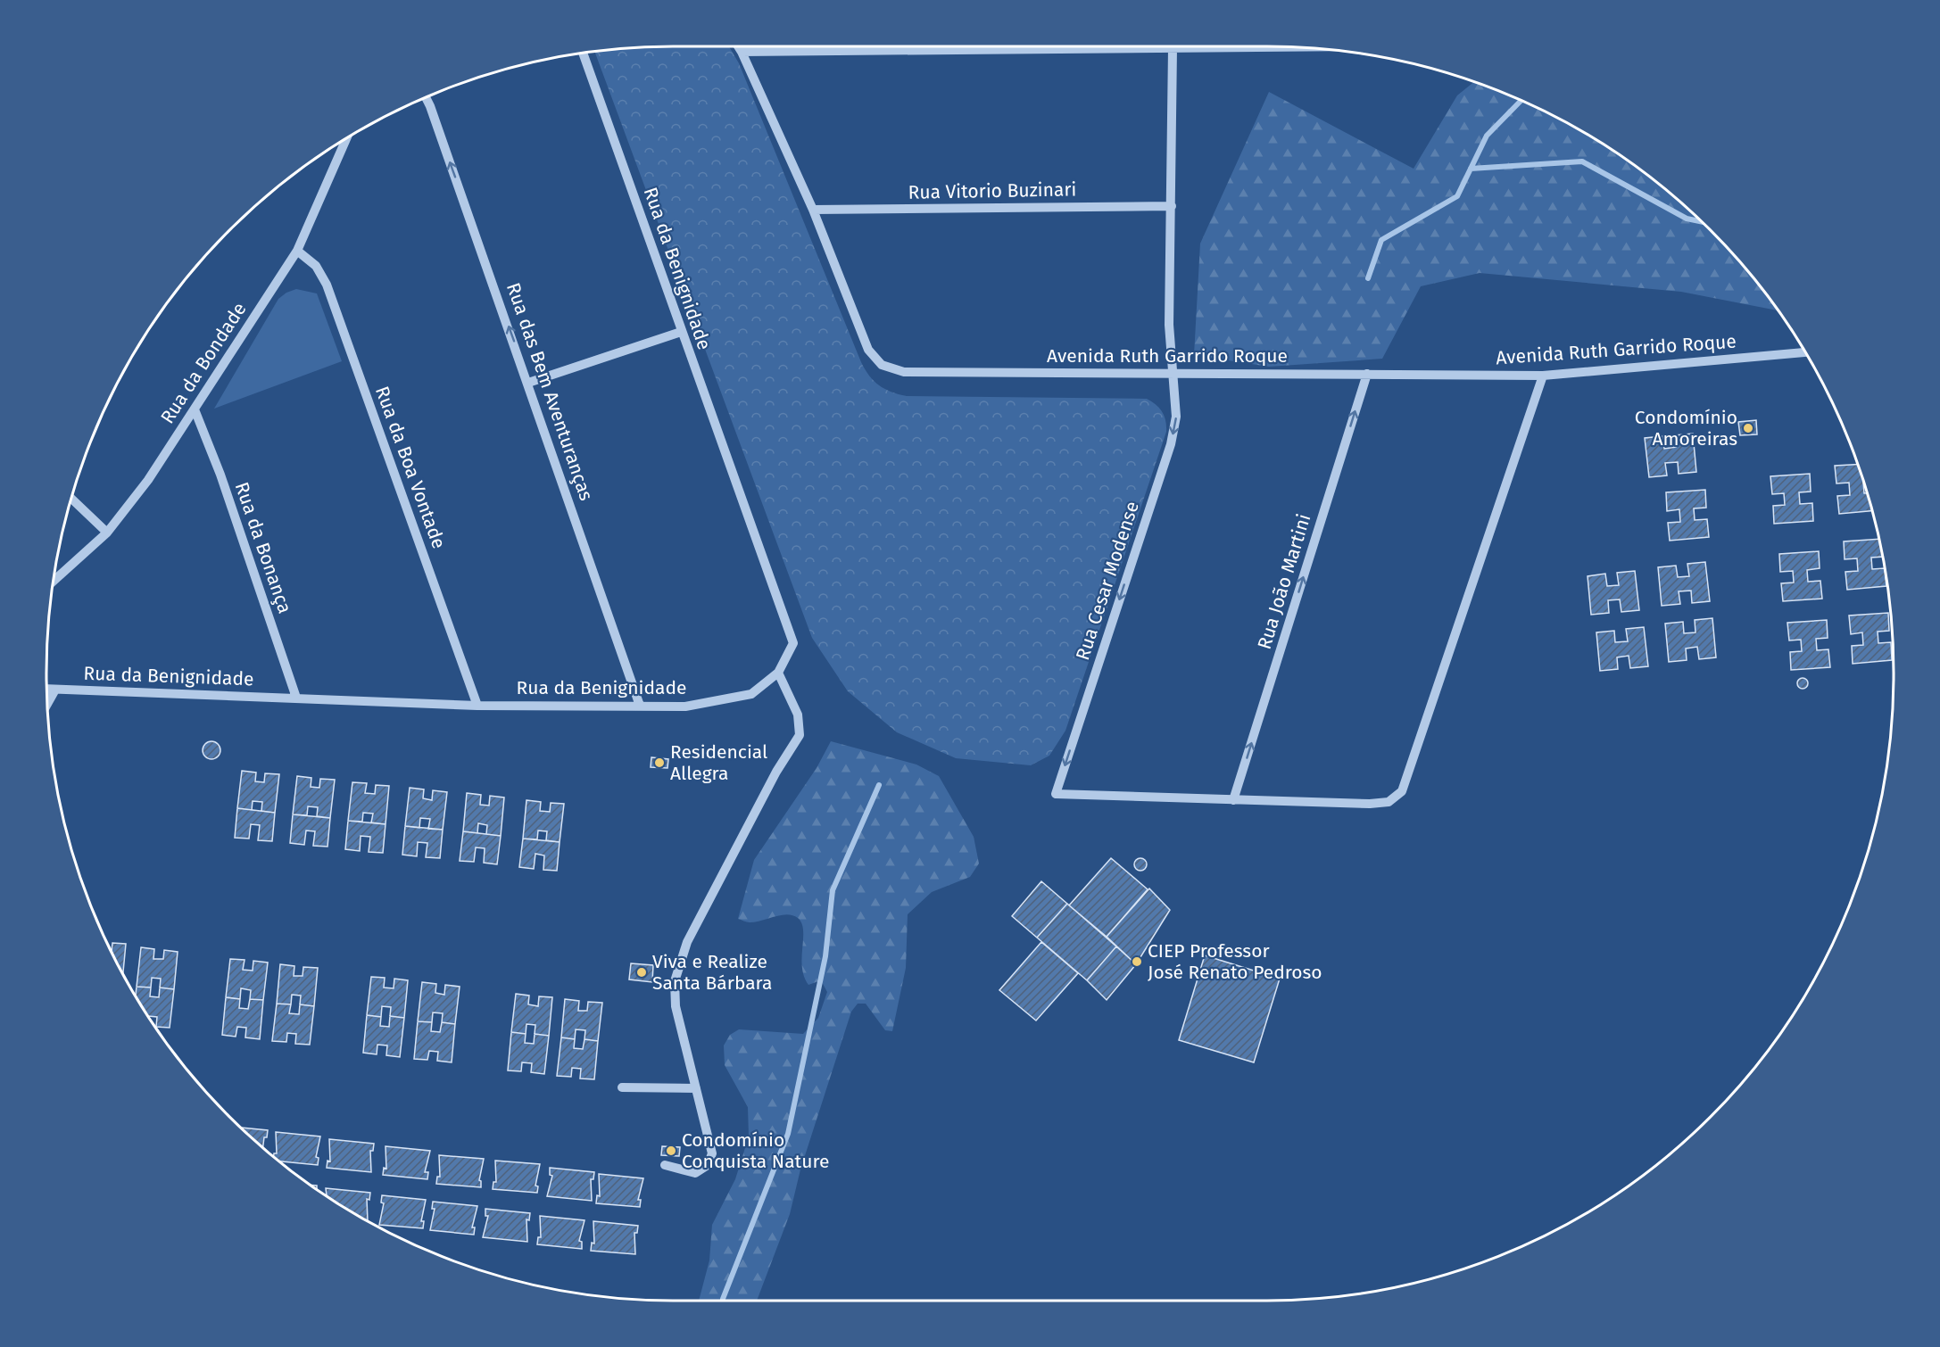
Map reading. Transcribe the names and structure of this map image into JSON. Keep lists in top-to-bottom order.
{
  "streets": {
    "street": [
      "Rua Vitorio Buzinari",
      "Rua da Benignidade",
      "Avenida Ruth Garrido Roque",
      "Rua da Bondade",
      "Rua das Bem Aventuranças",
      "Rua da Boa Vontade",
      "Rua da Bonança",
      "Rua Cesar Modense",
      "Rua João Martini"
    ]
  },
  "crossings": [
    ["Rua Vitorio Buzinari", "Avenida Ruth Garrido Roque"],
    ["Rua Vitorio Buzinari", "Rua Cesar Modense"],
    ["Rua da Benignidade", "Rua das Bem Aventuranças"],
    ["Rua da Benignidade", "Rua da Boa Vontade"],
    ["Rua da Benignidade", "Rua da Bonança"],
    ["Avenida Ruth Garrido Roque", "Rua Cesar Modense"],
    ["Avenida Ruth Garrido Roque", "Rua João Martini"],
    ["Rua da Bondade", "Rua da Boa Vontade"],
    ["Rua da Bondade", "Rua da Bonança"],
    ["Rua Cesar Modense", "Rua João Martini"]
  ],
  "one_way": ["Rua das Bem Aventuranças", "Rua João Martini"],
  "places": [
    "Condomínio Amoreiras",
    "Residencial Allegra",
    "CIEP Professor José Renato Pedroso",
    "Viva e Realize Santa Bárbara",
    "Condomínio Conquista Nature"
  ]
}
